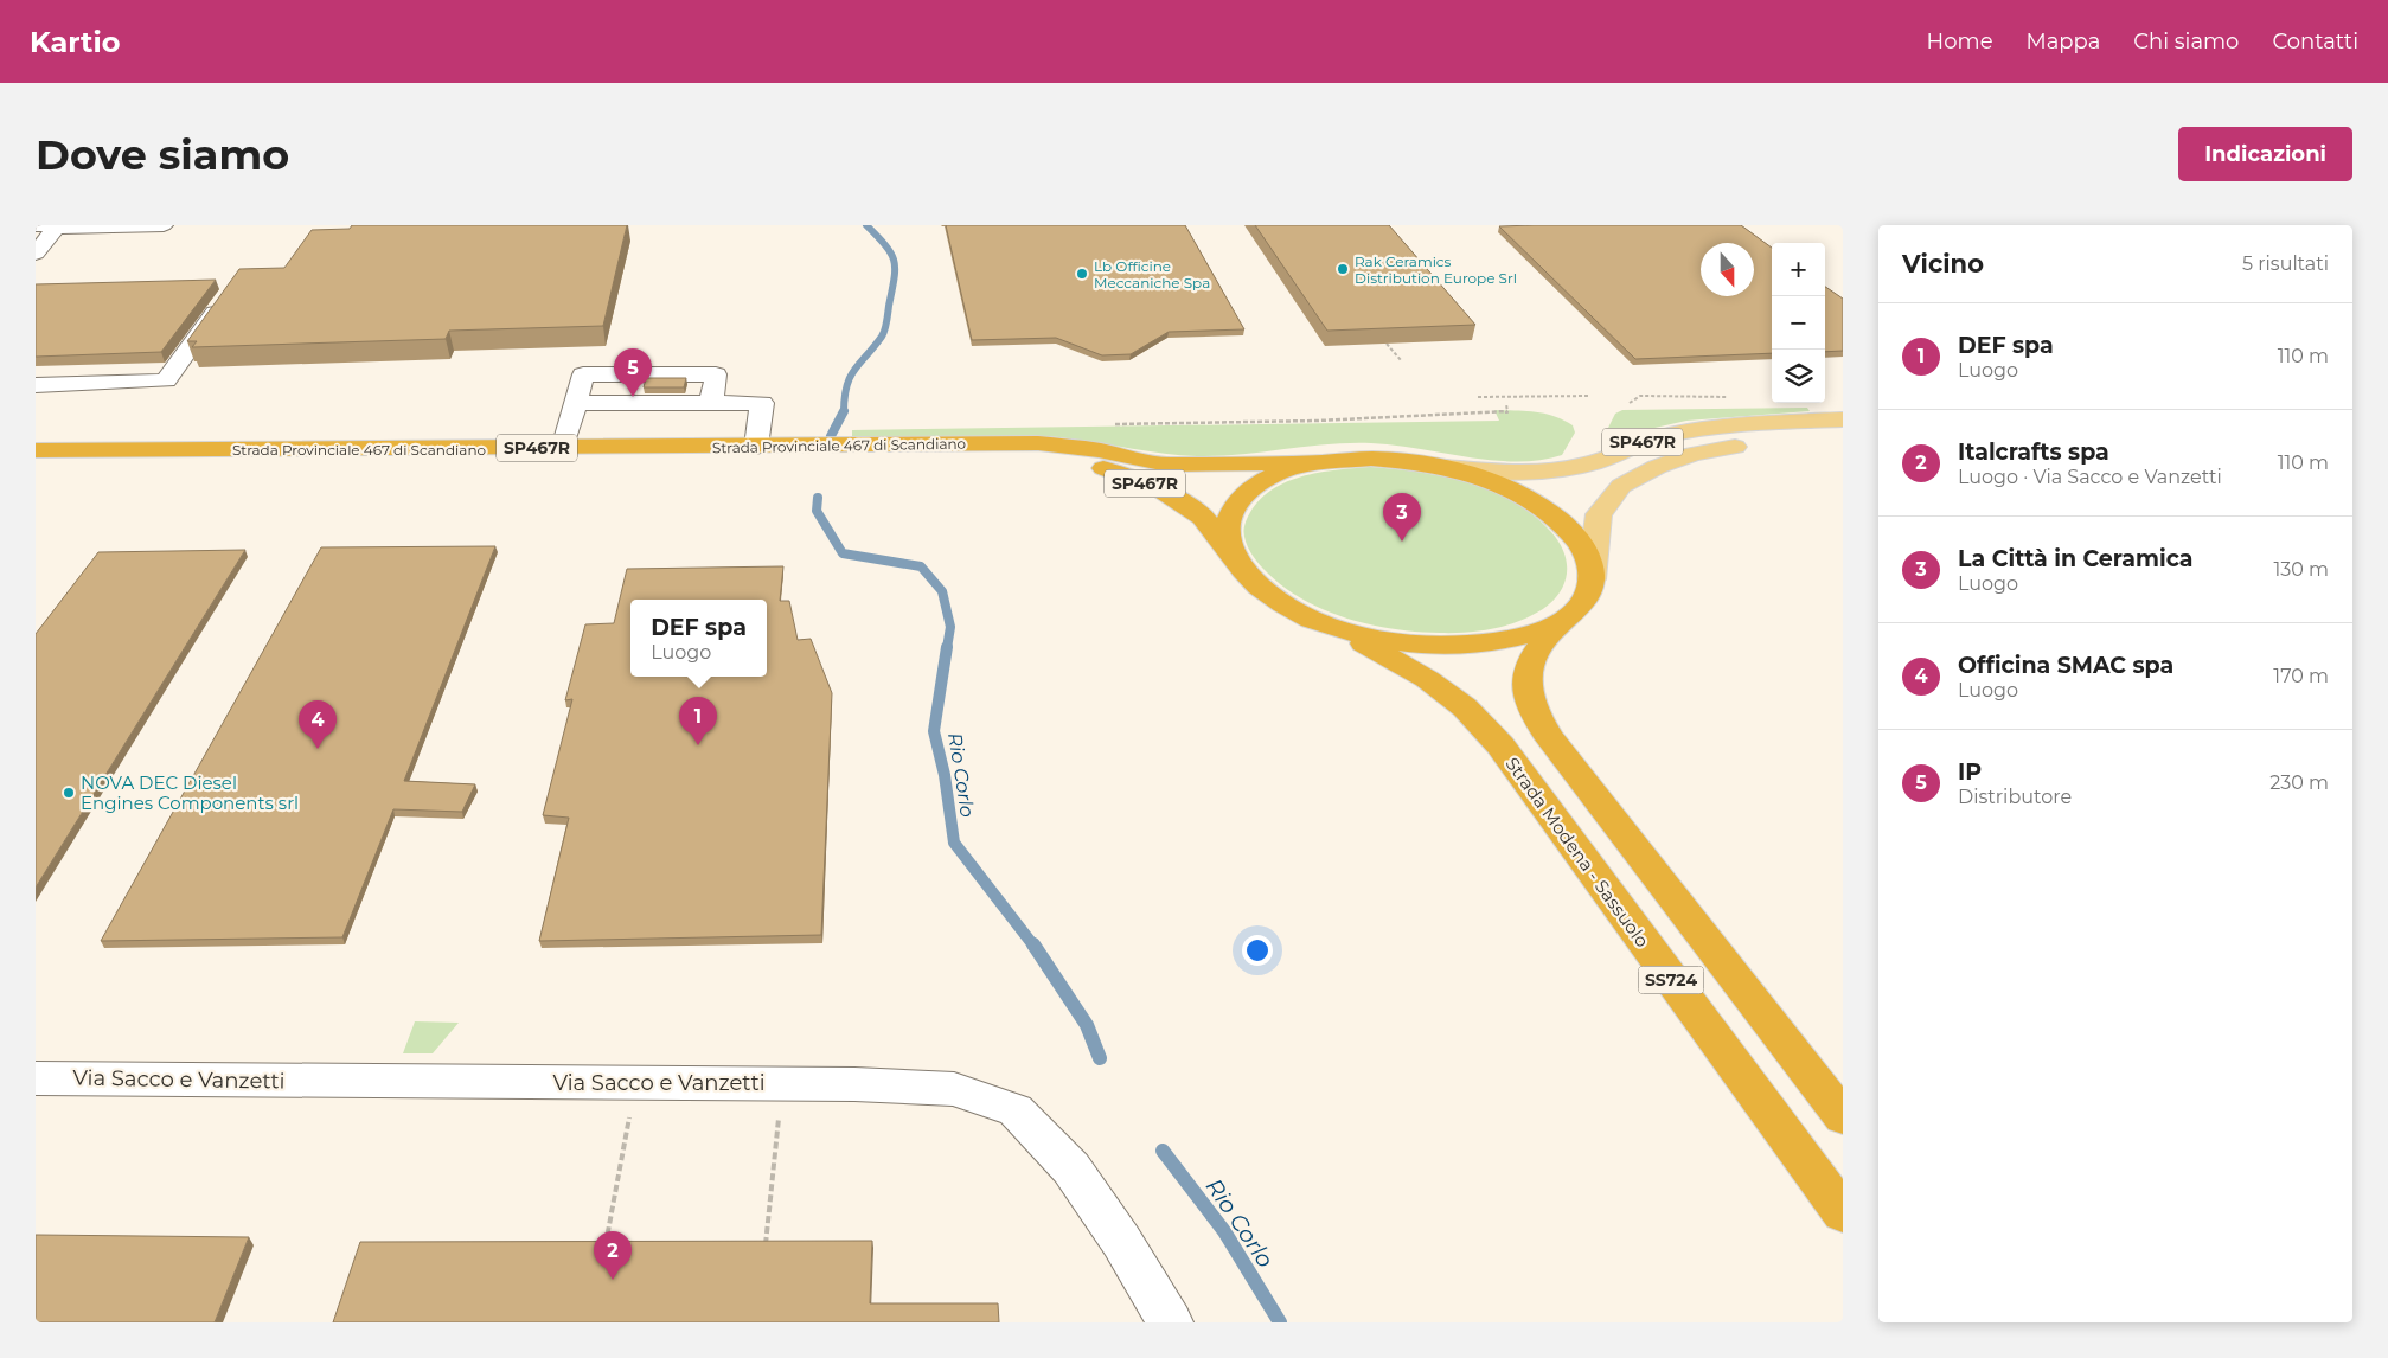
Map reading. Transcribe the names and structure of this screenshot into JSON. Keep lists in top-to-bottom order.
{
  "streets": {
    "highway": [
      "SP467R",
      "Strada Provinciale 467 di Scandiano",
      "Strada Modena - Sassuolo",
      "SS724"
    ],
    "street": ["Via Sacco e Vanzetti"]
  },
  "crossings": [
    ["SP467R", "Strada Provinciale 467 di Scandiano"]
  ],
  "water": ["Rio Corlo"],
  "places": ["Rak Ceramics Distribution Europe Srl", "Lb Officine Meccaniche Spa", "NOVA DEC Diesel Engines Components srl"],
  "north": "bottom",
  "page": {
    "header": "Kartio",
    "nav": [
      "Home",
      "Mappa",
      "Chi siamo",
      "Contatti"
    ],
    "buttons": "Indicazioni",
    "title": "Dove siamo",
    "heading": ["Vicino", "5 risultati"],
    "map_buttons": ["+", "−"],
    "list": [
      {
        "mark": "1",
        "name": "DEF spa",
        "note": "Luogo",
        "value": "110 m"
      },
      {
        "mark": "2",
        "name": "Italcrafts spa",
        "note": "Luogo · Via Sacco e Vanzetti",
        "value": "110 m"
      },
      {
        "mark": "3",
        "name": "La Città in Ceramica",
        "note": "Luogo",
        "value": "130 m"
      },
      {
        "mark": "4",
        "name": "Officina SMAC spa",
        "note": "Luogo",
        "value": "170 m"
      },
      {
        "mark": "5",
        "name": "IP",
        "note": "Distributore",
        "value": "230 m"
      }
    ],
    "pins": [
      "5",
      "3",
      "1",
      "4",
      "2"
    ],
    "popup": ["DEF spa", "Luogo"]
  }
}
